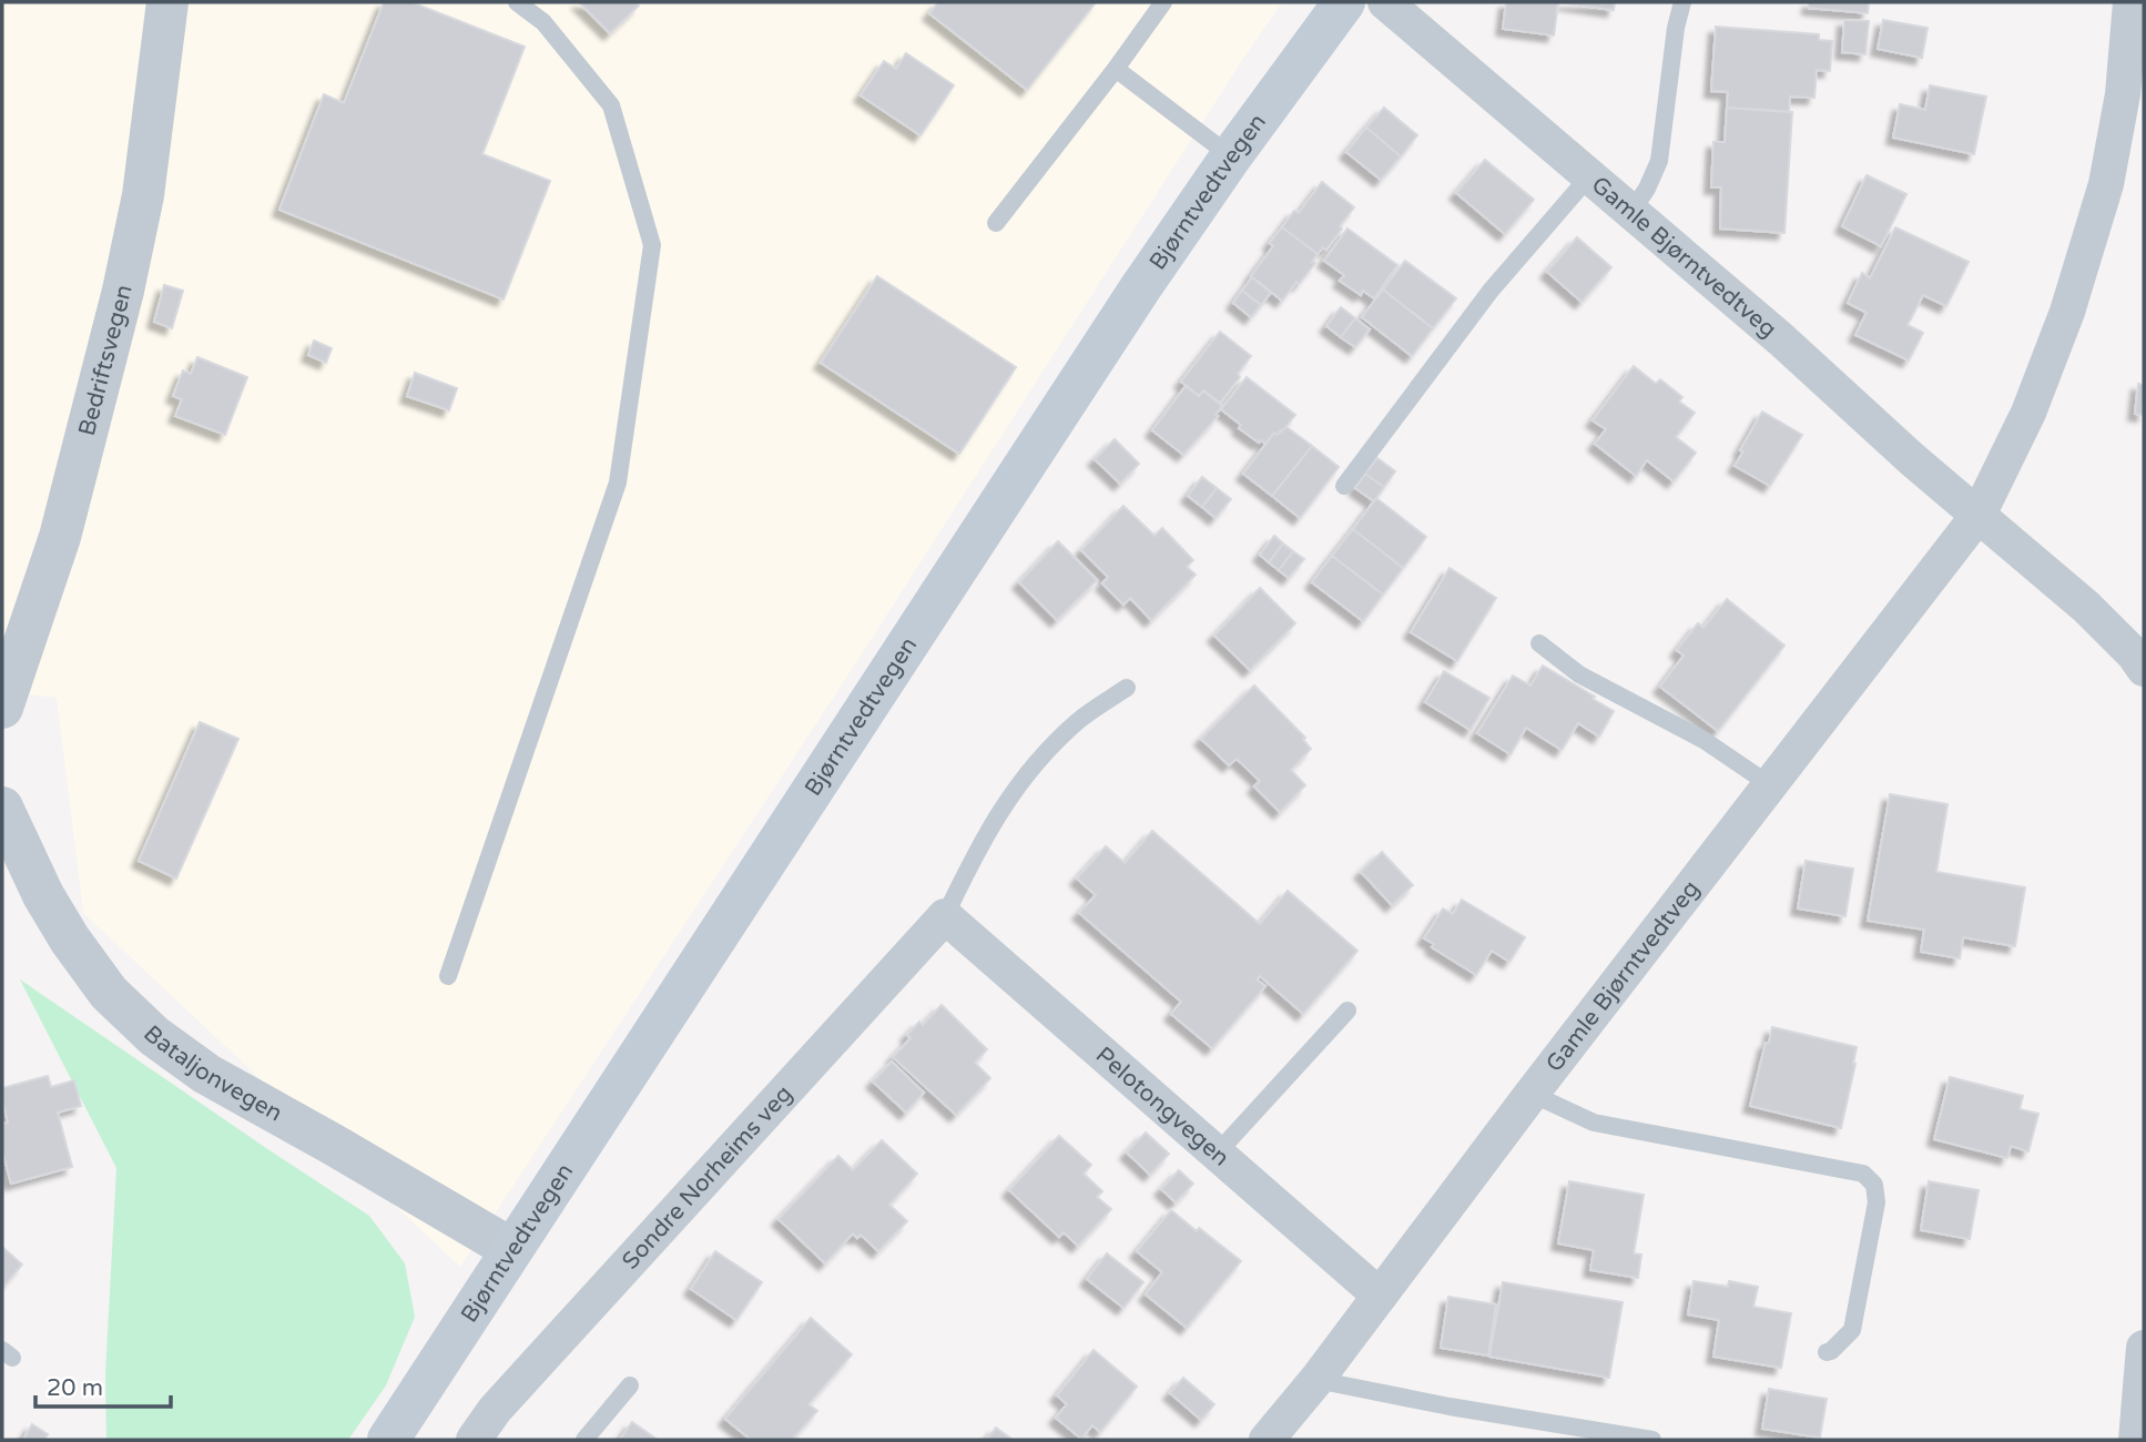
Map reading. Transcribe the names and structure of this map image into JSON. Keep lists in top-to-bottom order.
{
  "streets": {
    "main road": ["Bjørntvedtvegen"],
    "street": [
      "Gamle Bjørntvedtveg",
      "Bedriftsvegen",
      "Bataljonvegen",
      "Pelotongvegen",
      "Sondre Norheims veg"
    ]
  },
  "crossings": [
    ["Bjørntvedtvegen", "Bataljonvegen"],
    ["Gamle Bjørntvedtveg", "Pelotongvegen"],
    ["Pelotongvegen", "Sondre Norheims veg"]
  ],
  "scale_bar": "20 m"
}
